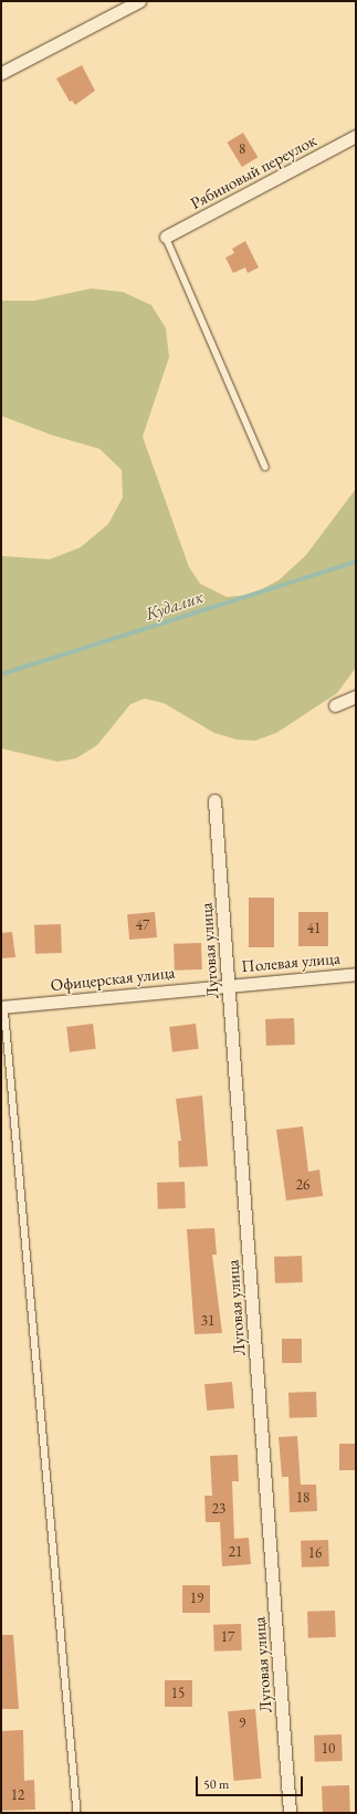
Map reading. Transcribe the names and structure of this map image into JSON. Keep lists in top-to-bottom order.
{
  "streets": {
    "street": [
      "Рябиновый переулок",
      "Луговая улица",
      "Полевая улица",
      "Офицерская улица"
    ]
  },
  "crossings": [
    ["Луговая улица", "Полевая улица"],
    ["Луговая улица", "Офицерская улица"],
    ["Полевая улица", "Офицерская улица"]
  ],
  "water": ["Кудалик"],
  "house_numbers": [
    "8",
    "47",
    "41",
    "26",
    "31",
    "18",
    "23",
    "21",
    "16",
    "19",
    "17",
    "15",
    "9",
    "10",
    "12"
  ],
  "scale_bar": "50 m"
}
